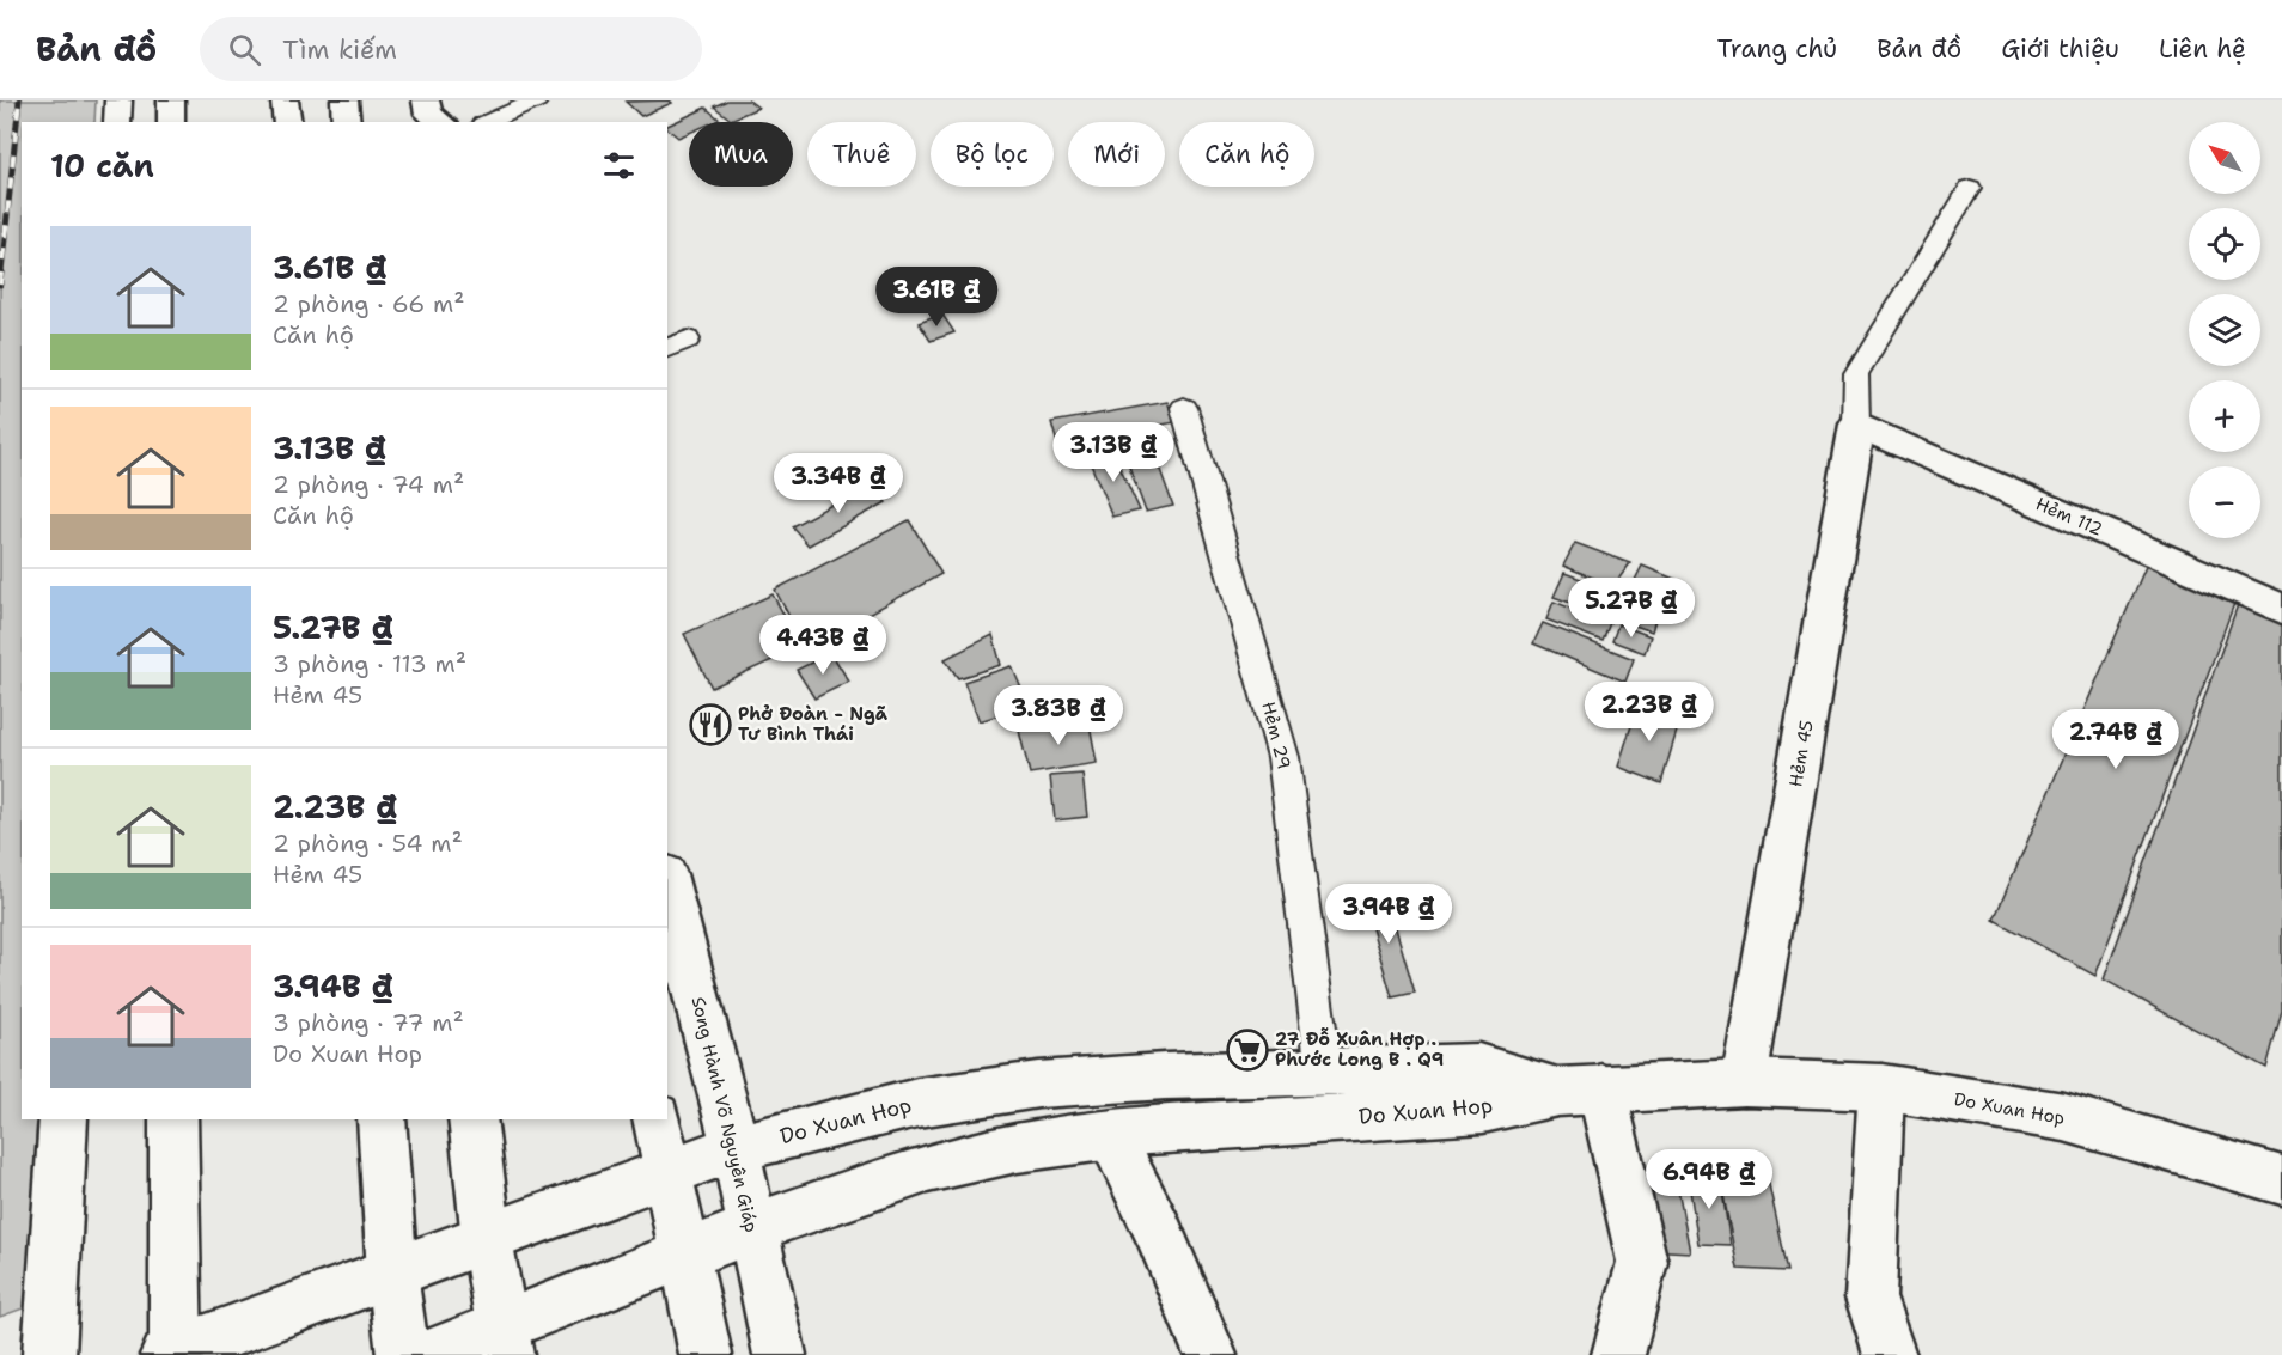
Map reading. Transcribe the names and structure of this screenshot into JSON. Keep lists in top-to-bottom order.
{
  "streets": {
    "main road": [
      "Hẻm 112",
      "Hẻm 45",
      "Do Xuan Hop",
      "Song Hành Võ Nguyên Giáp"
    ],
    "lane": ["Hẻm 29"]
  },
  "crossings": [
    ["Hẻm 112", "Hẻm 45"],
    ["Hẻm 29", "Do Xuan Hop"],
    ["Hẻm 45", "Do Xuan Hop"],
    ["Do Xuan Hop", "Song Hành Võ Nguyên Giáp"]
  ],
  "places": {
    "restaurant": ["Phở Đoàn - Ngã Tư Bình Thái"],
    "supermarket": ["27 Đỗ Xuân Hợp . Phước Long B . Q9"]
  },
  "north": "top left",
  "page": {
    "header": "Bản đồ",
    "search": "Tìm kiếm",
    "nav": [
      "Trang chủ",
      "Bản đồ",
      "Giới thiệu",
      "Liên hệ"
    ],
    "map_buttons": ["+", "−"],
    "chip": [
      "Mua",
      "Thuê",
      "Bộ lọc",
      "Mới",
      "Căn hộ"
    ],
    "heading": "10 căn",
    "list": [
      {
        "name": "3.61B ₫",
        "note": "2 phòng · 66 m² · Căn hộ"
      },
      {
        "name": "3.13B ₫",
        "note": "2 phòng · 74 m² · Căn hộ"
      },
      {
        "name": "5.27B ₫",
        "note": "3 phòng · 113 m² · Hẻm 45"
      },
      {
        "name": "2.23B ₫",
        "note": "2 phòng · 54 m² · Hẻm 45"
      },
      {
        "name": "3.94B ₫",
        "note": "3 phòng · 77 m² · Do Xuan Hop"
      }
    ],
    "price": [
      "3.61B ₫",
      "3.13B ₫",
      "3.34B ₫",
      "5.27B ₫",
      "4.43B ₫",
      "2.23B ₫",
      "3.83B ₫",
      "2.74B ₫",
      "3.94B ₫",
      "6.94B ₫"
    ]
  }
}
